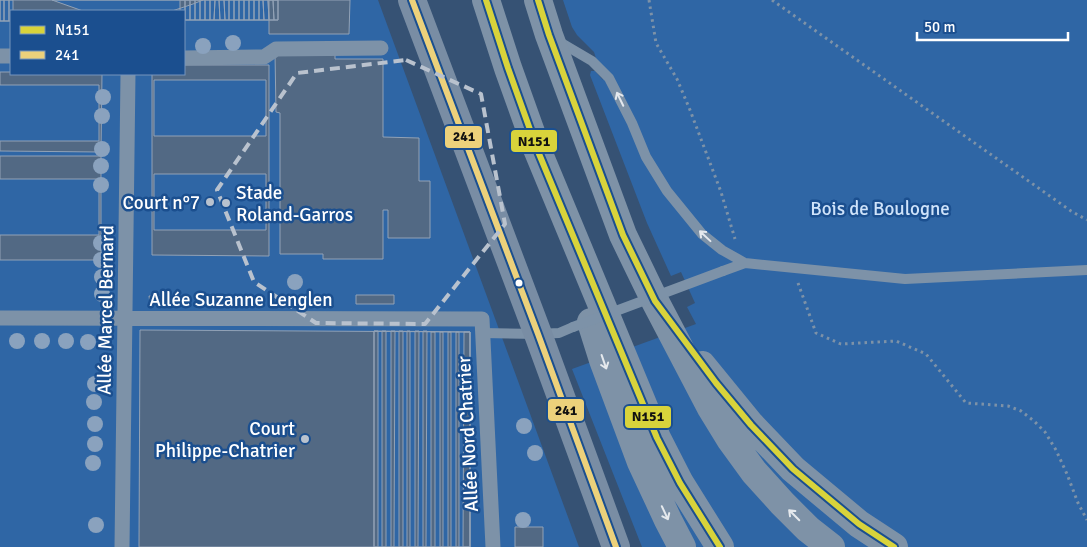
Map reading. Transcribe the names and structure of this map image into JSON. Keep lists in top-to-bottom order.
{
  "streets": {
    "street": ["Allée Suzanne Lenglen", "Allée Marcel Bernard", "Allée Nord Chatrier"]
  },
  "crossings": [
    ["Allée Suzanne Lenglen", "Allée Marcel Bernard"],
    ["Allée Suzanne Lenglen", "Allée Nord Chatrier"]
  ],
  "parks": ["Bois de Boulogne"],
  "places": ["Court n°7", "Stade Roland-Garros", "Court Philippe-Chatrier"],
  "lines": ["transit line N151", "transit line 241"],
  "legend": ["N151", "241"],
  "scale_bar": "50 m"
}
